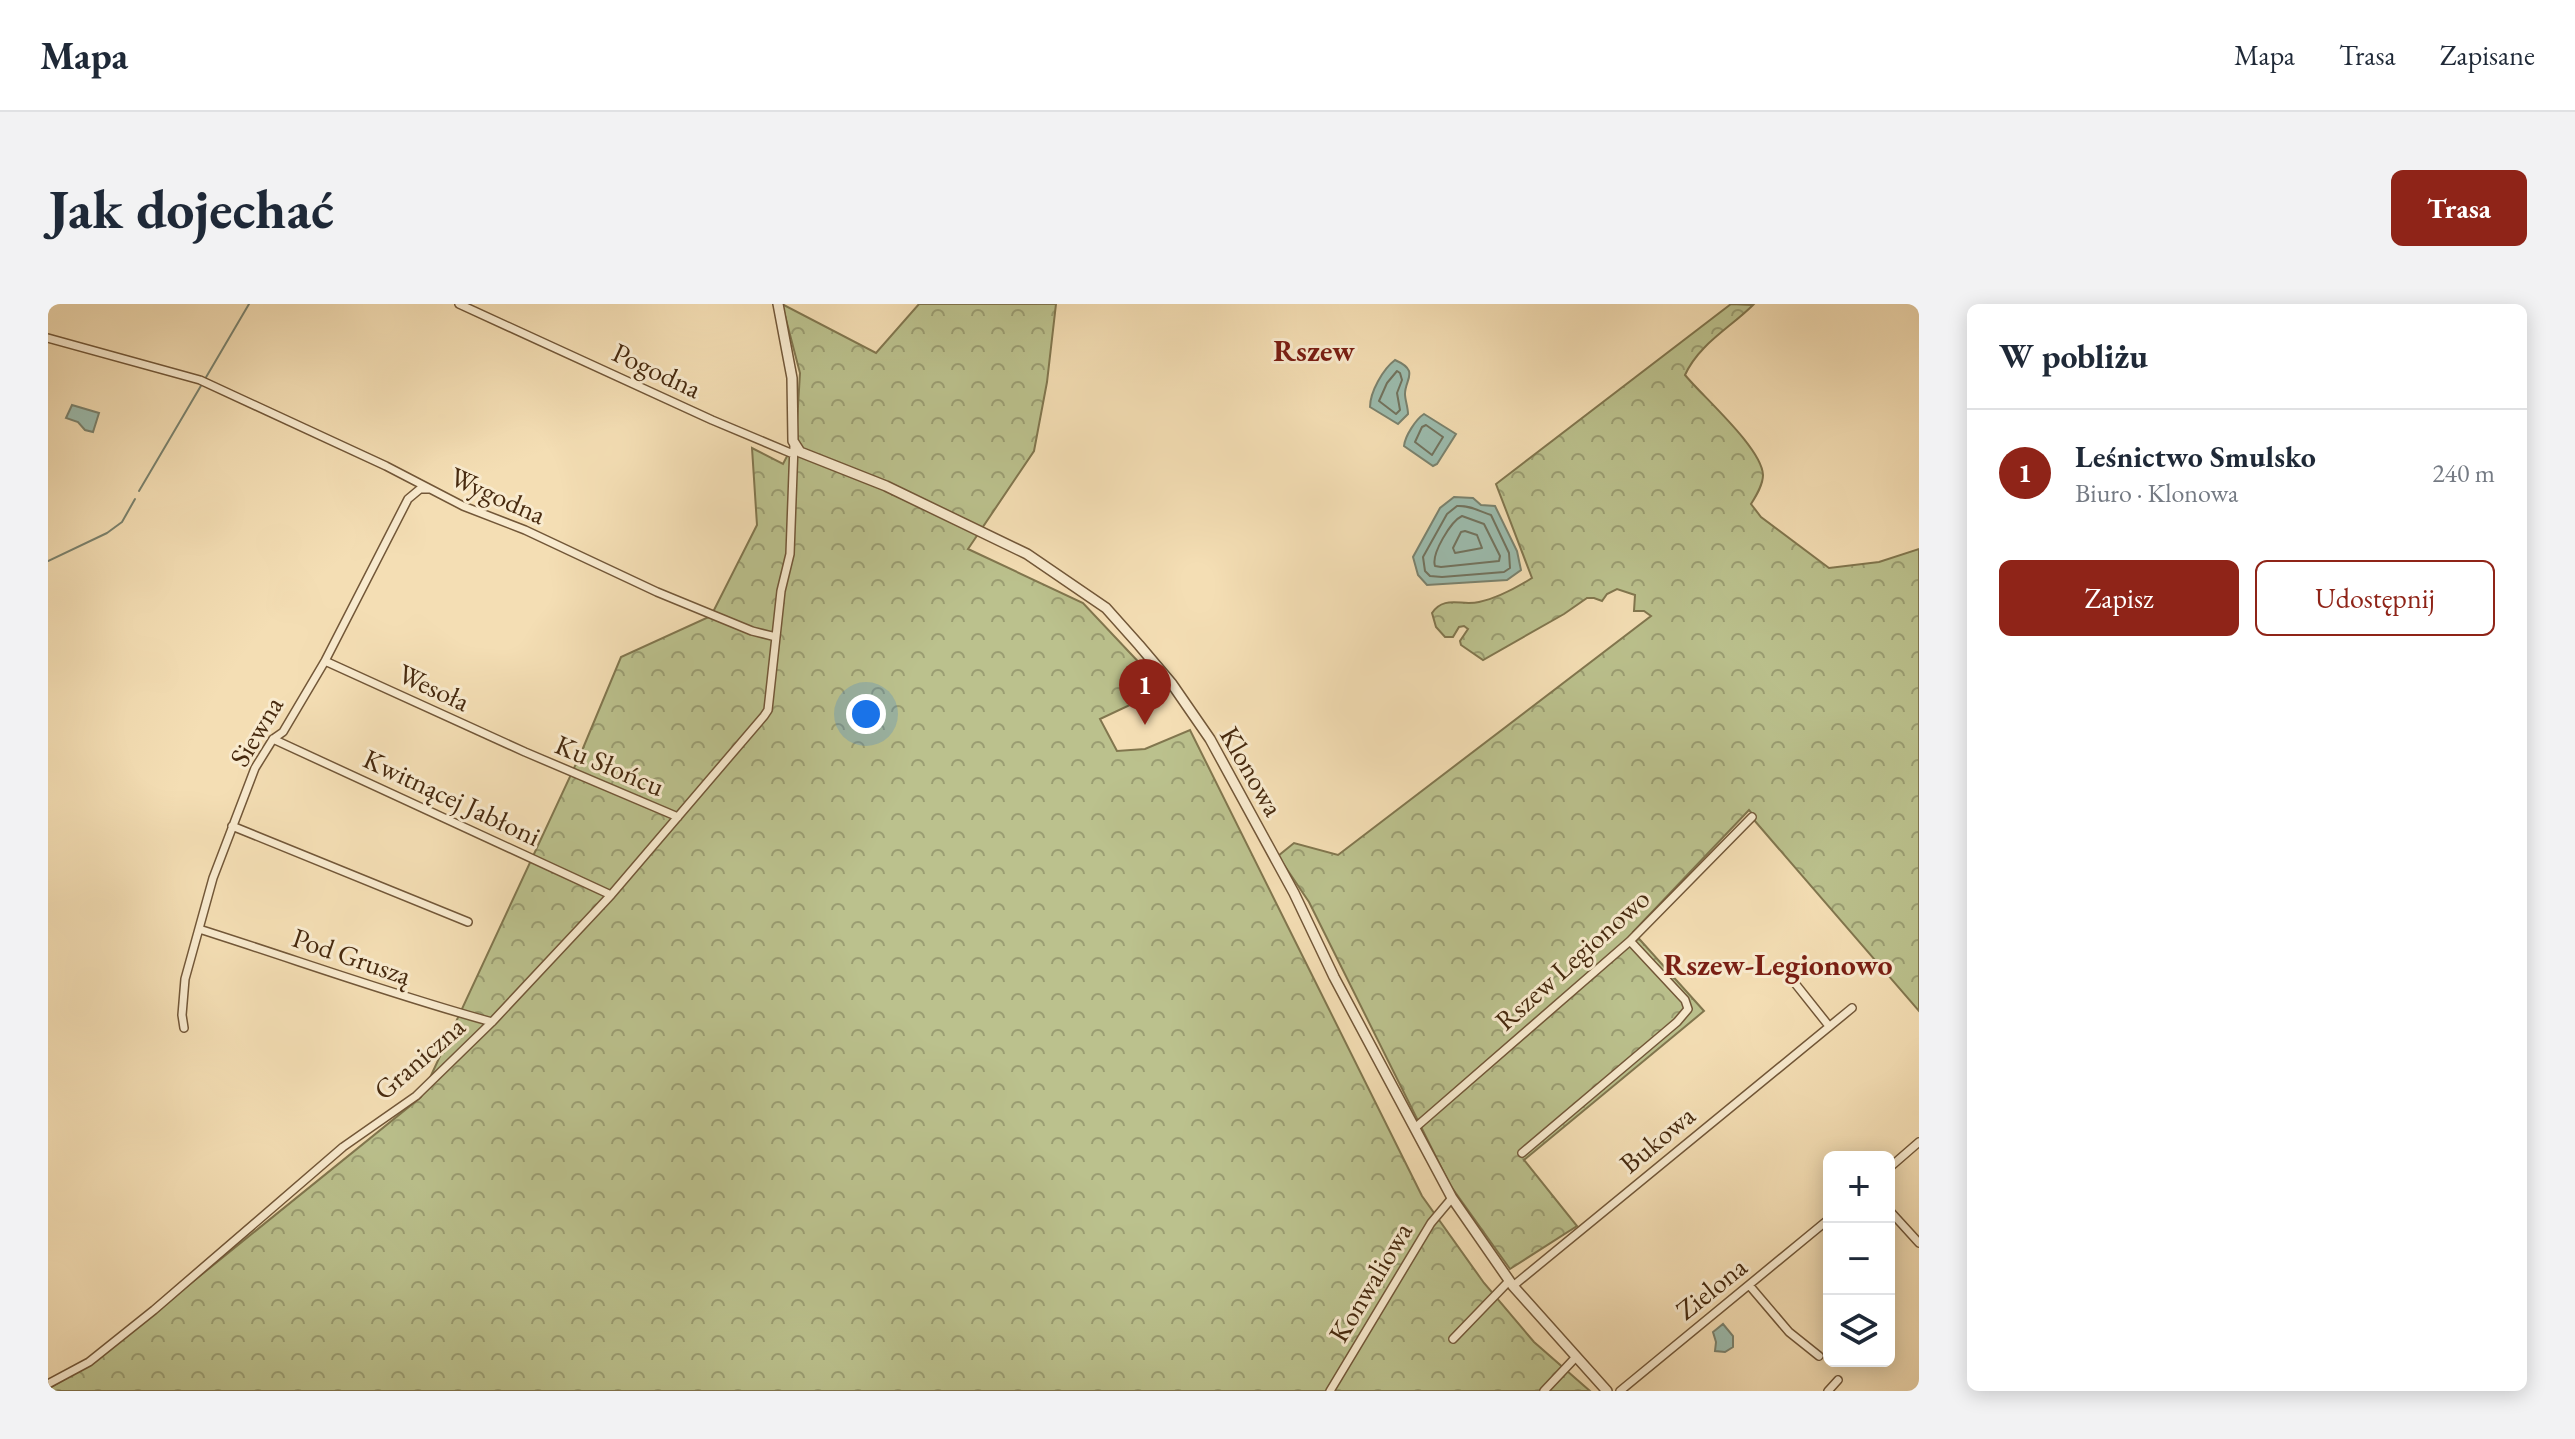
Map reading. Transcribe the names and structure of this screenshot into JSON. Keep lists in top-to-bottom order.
{
  "streets": {
    "street": [
      "Pogodna",
      "Wygodna",
      "Wesoła",
      "Siewna",
      "Ku Słońcu",
      "Klonowa",
      "Kwitnącej Jabłoni",
      "Pod Gruszą",
      "Rszew Legionowo",
      "Graniczna",
      "Bukowa",
      "Konwaliowa",
      "Zielona"
    ]
  },
  "crossings": [
    ["Pogodna", "Klonowa"],
    ["Wygodna", "Siewna"],
    ["Wygodna", "Graniczna"],
    ["Wesoła", "Siewna"],
    ["Wesoła", "Ku Słońcu"],
    ["Siewna", "Kwitnącej Jabłoni"],
    ["Siewna", "Pod Gruszą"],
    ["Ku Słońcu", "Graniczna"],
    ["Klonowa", "Rszew Legionowo"],
    ["Klonowa", "Bukowa"],
    ["Klonowa", "Konwaliowa"],
    ["Kwitnącej Jabłoni", "Graniczna"],
    ["Pod Gruszą", "Graniczna"]
  ],
  "districts": ["Rszew", "Rszew-Legionowo"],
  "page": {
    "header": "Mapa",
    "nav": ["Mapa", "Trasa", "Zapisane"],
    "buttons": [
      "Trasa",
      ["Zapisz", "Udostępnij"]
    ],
    "title": "Jak dojechać",
    "heading": "W pobliżu",
    "list": [
      {
        "mark": "1",
        "name": "Leśnictwo Smulsko",
        "note": "Biuro · Klonowa",
        "value": "240 m"
      }
    ],
    "pins": "1",
    "map_buttons": ["+", "−"]
  }
}
